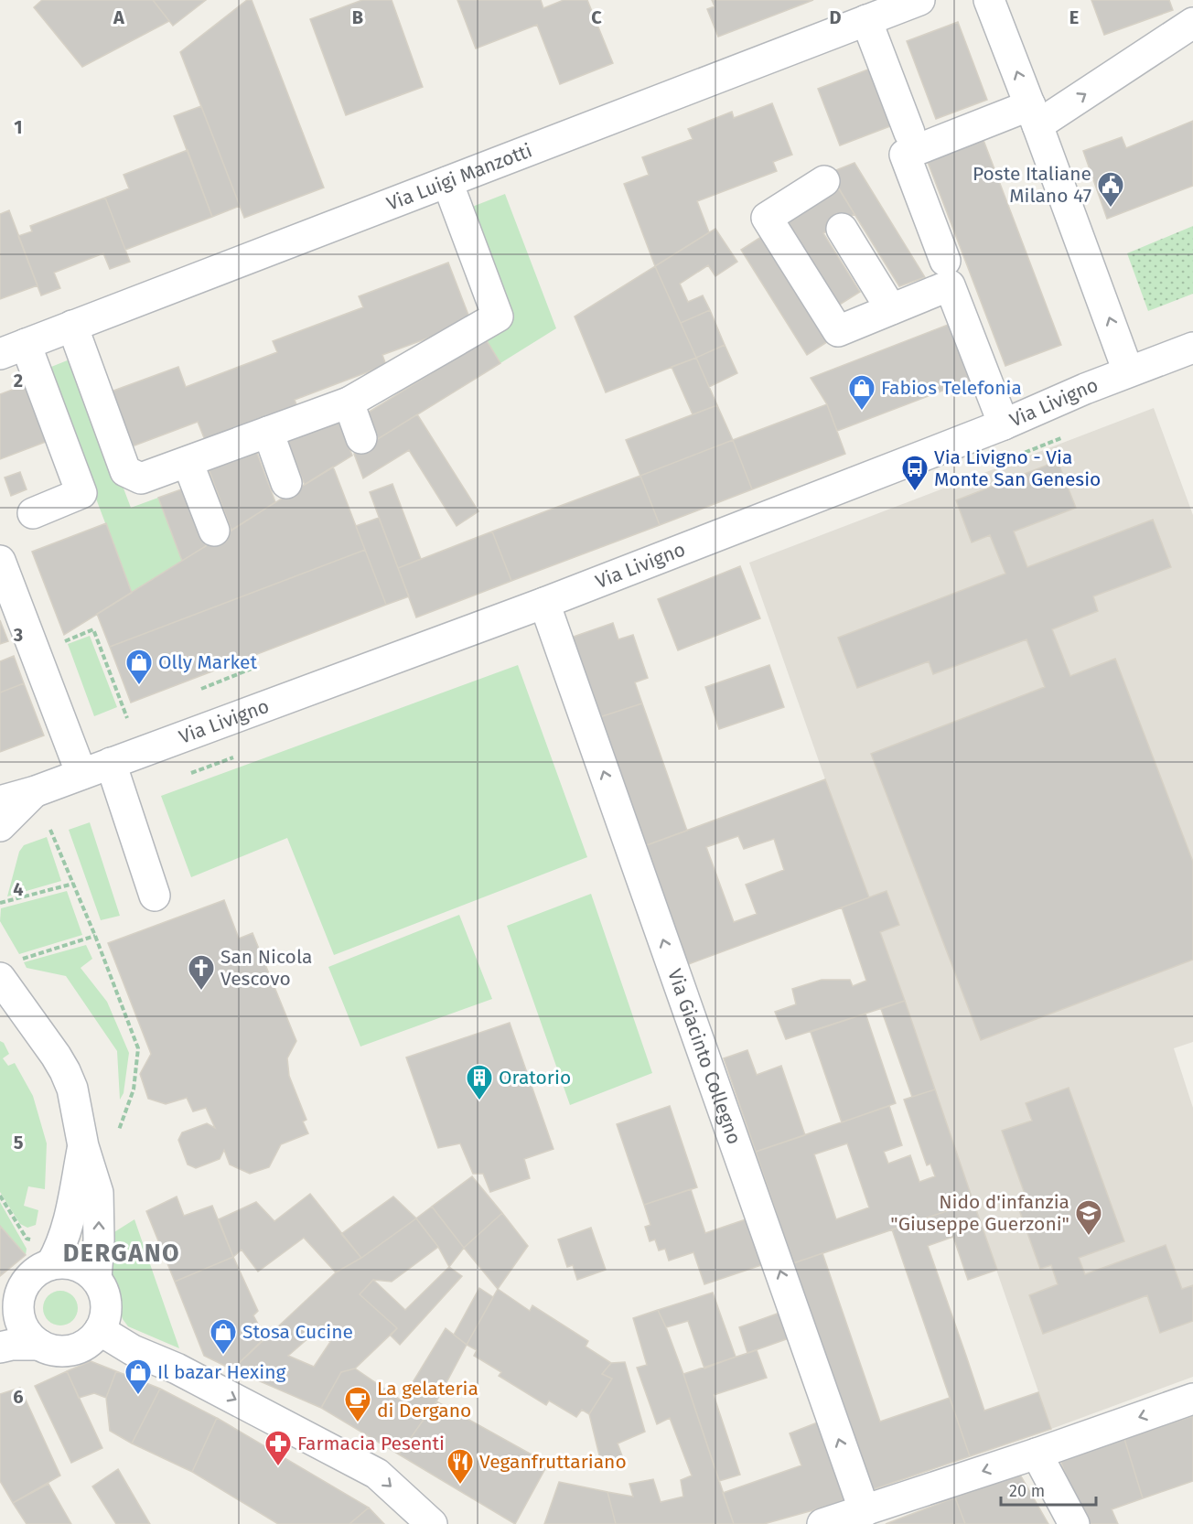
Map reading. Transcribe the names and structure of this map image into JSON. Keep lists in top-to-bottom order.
{
  "streets": {
    "street": ["Via Luigi Manzotti", "Via Livigno", "Via Giacinto Collegno"]
  },
  "crossings": [
    ["Via Livigno", "Via Giacinto Collegno"]
  ],
  "one_way": ["Via Giacinto Collegno"],
  "districts": ["DERGANO"],
  "places": {
    "public building": ["Poste Italiane Milano 47"],
    "shop": [
      "Fabios Telefonia",
      "Olly Market",
      "Stosa Cucine",
      "Il bazar Hexing"
    ],
    "bus stop": ["Via Livigno - Via Monte San Genesio"],
    "church": ["San Nicola Vescovo"],
    "building": ["Oratorio"],
    "school or university": ["Nido d'infanzia \"Giuseppe Guerzoni\""],
    "cafe": ["La gelateria di Dergano"],
    "pharmacy": ["Farmacia Pesenti"],
    "restaurant": ["Veganfruttariano"]
  },
  "scale_bar": "20 m",
  "grid": {
    "columns": [
      "A",
      "B",
      "C",
      "D",
      "E"
    ],
    "rows": [
      "1",
      "2",
      "3",
      "4",
      "5",
      "6"
    ]
  }
}
